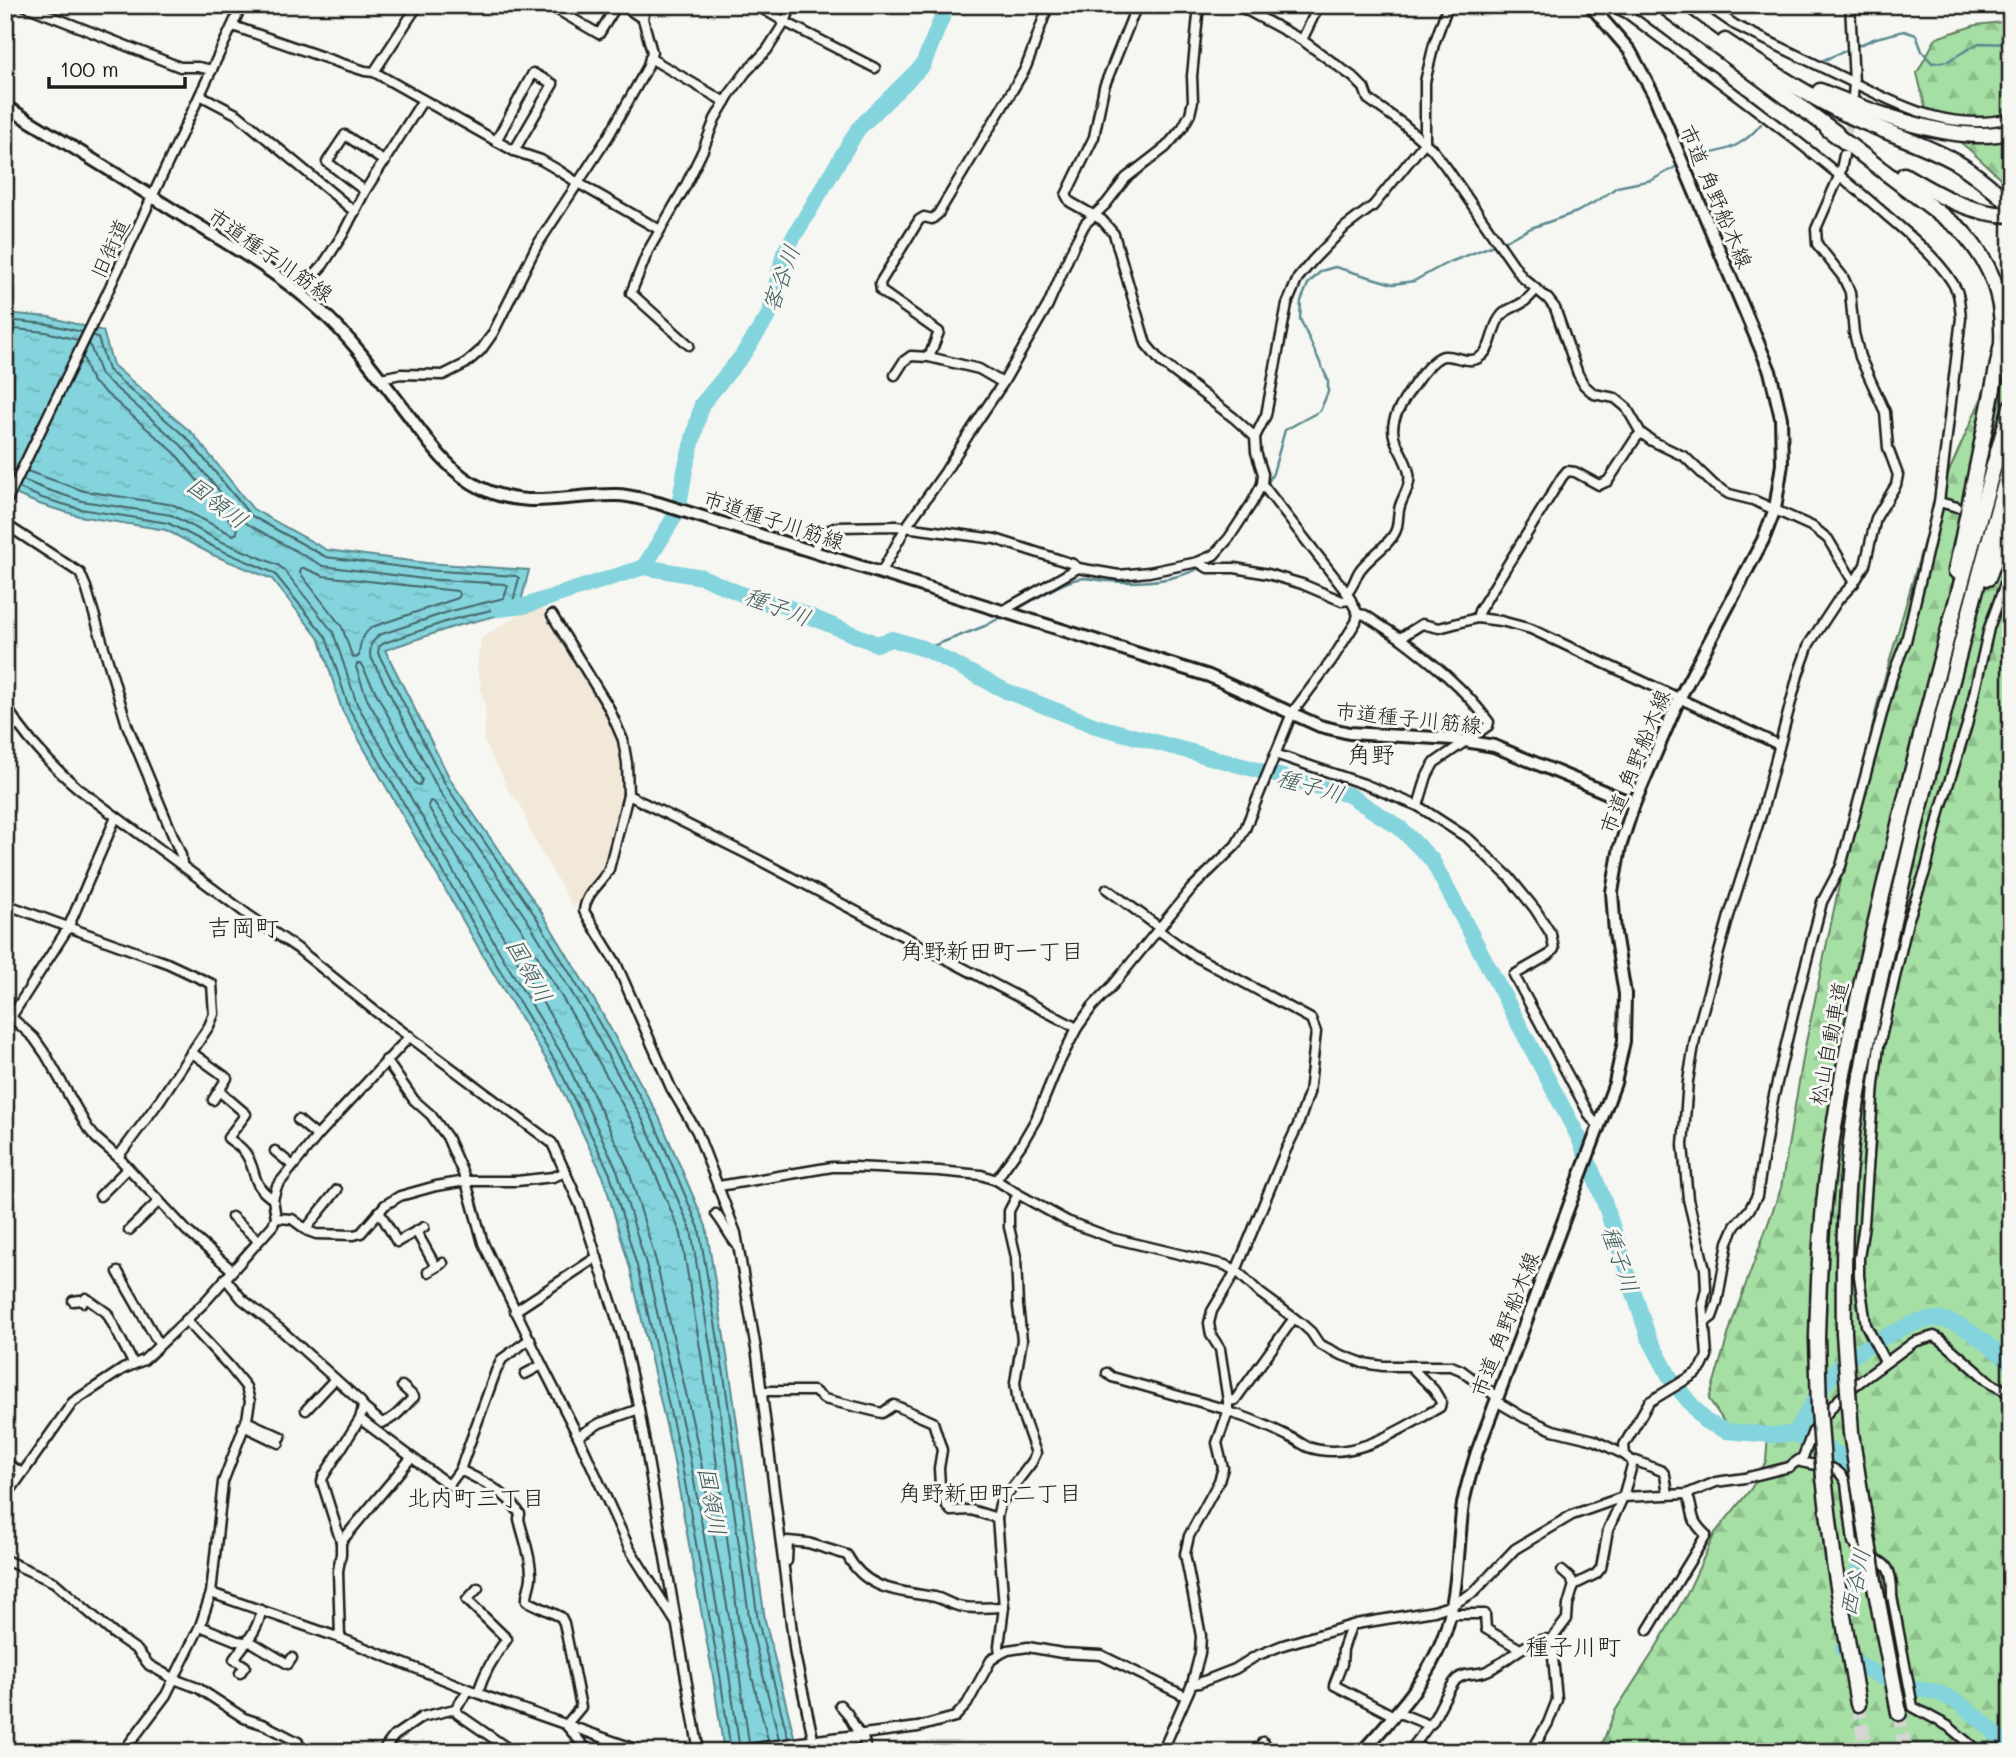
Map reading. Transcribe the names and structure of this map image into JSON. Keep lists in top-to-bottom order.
{
  "streets": {
    "highway": ["松山自動車道"],
    "street": ["市道 角野船木線", "旧街道", "市道種子川筋線"]
  },
  "crossings": [
    ["市道 角野船木線", "市道種子川筋線"],
    ["旧街道", "市道種子川筋線"]
  ],
  "districts": [
    "角野",
    "吉岡町",
    "角野新田町一丁目",
    "角野新田町二丁目",
    "北内町三丁目",
    "種子川町"
  ],
  "water": [
    "客谷川",
    "国領川",
    "種子川",
    "西谷川"
  ],
  "scale_bar": "100 m"
}
